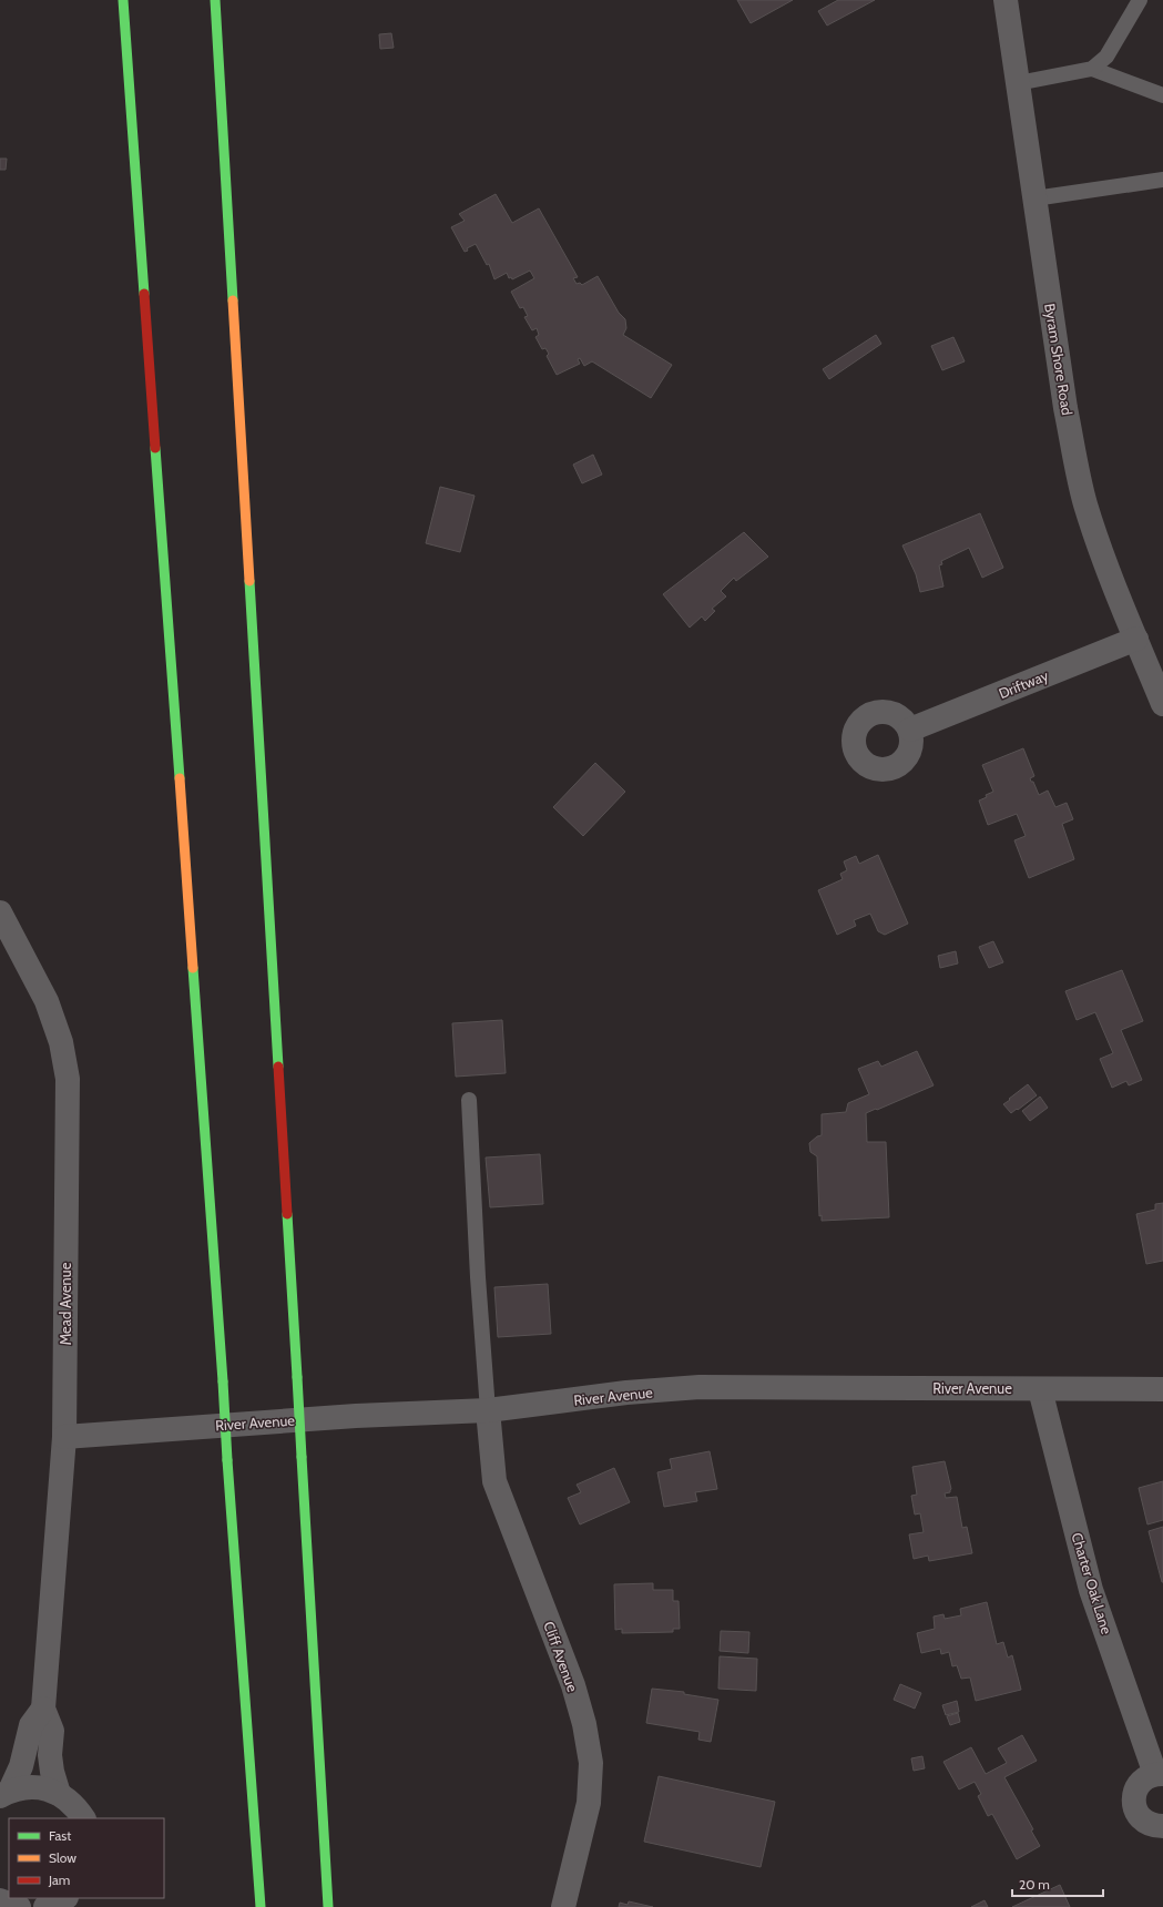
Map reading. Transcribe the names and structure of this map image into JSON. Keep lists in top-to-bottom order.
{
  "streets": {
    "street": [
      "Byram Shore Road",
      "Driftway",
      "Mead Avenue",
      "River Avenue",
      "Charter Oak Lane",
      "Cliff Avenue"
    ]
  },
  "crossings": [
    ["Byram Shore Road", "Driftway"],
    ["Mead Avenue", "River Avenue"],
    ["River Avenue", "Charter Oak Lane"],
    ["River Avenue", "Cliff Avenue"]
  ],
  "legend": ["Fast", "Slow", "Jam"],
  "scale_bar": "20 m"
}
